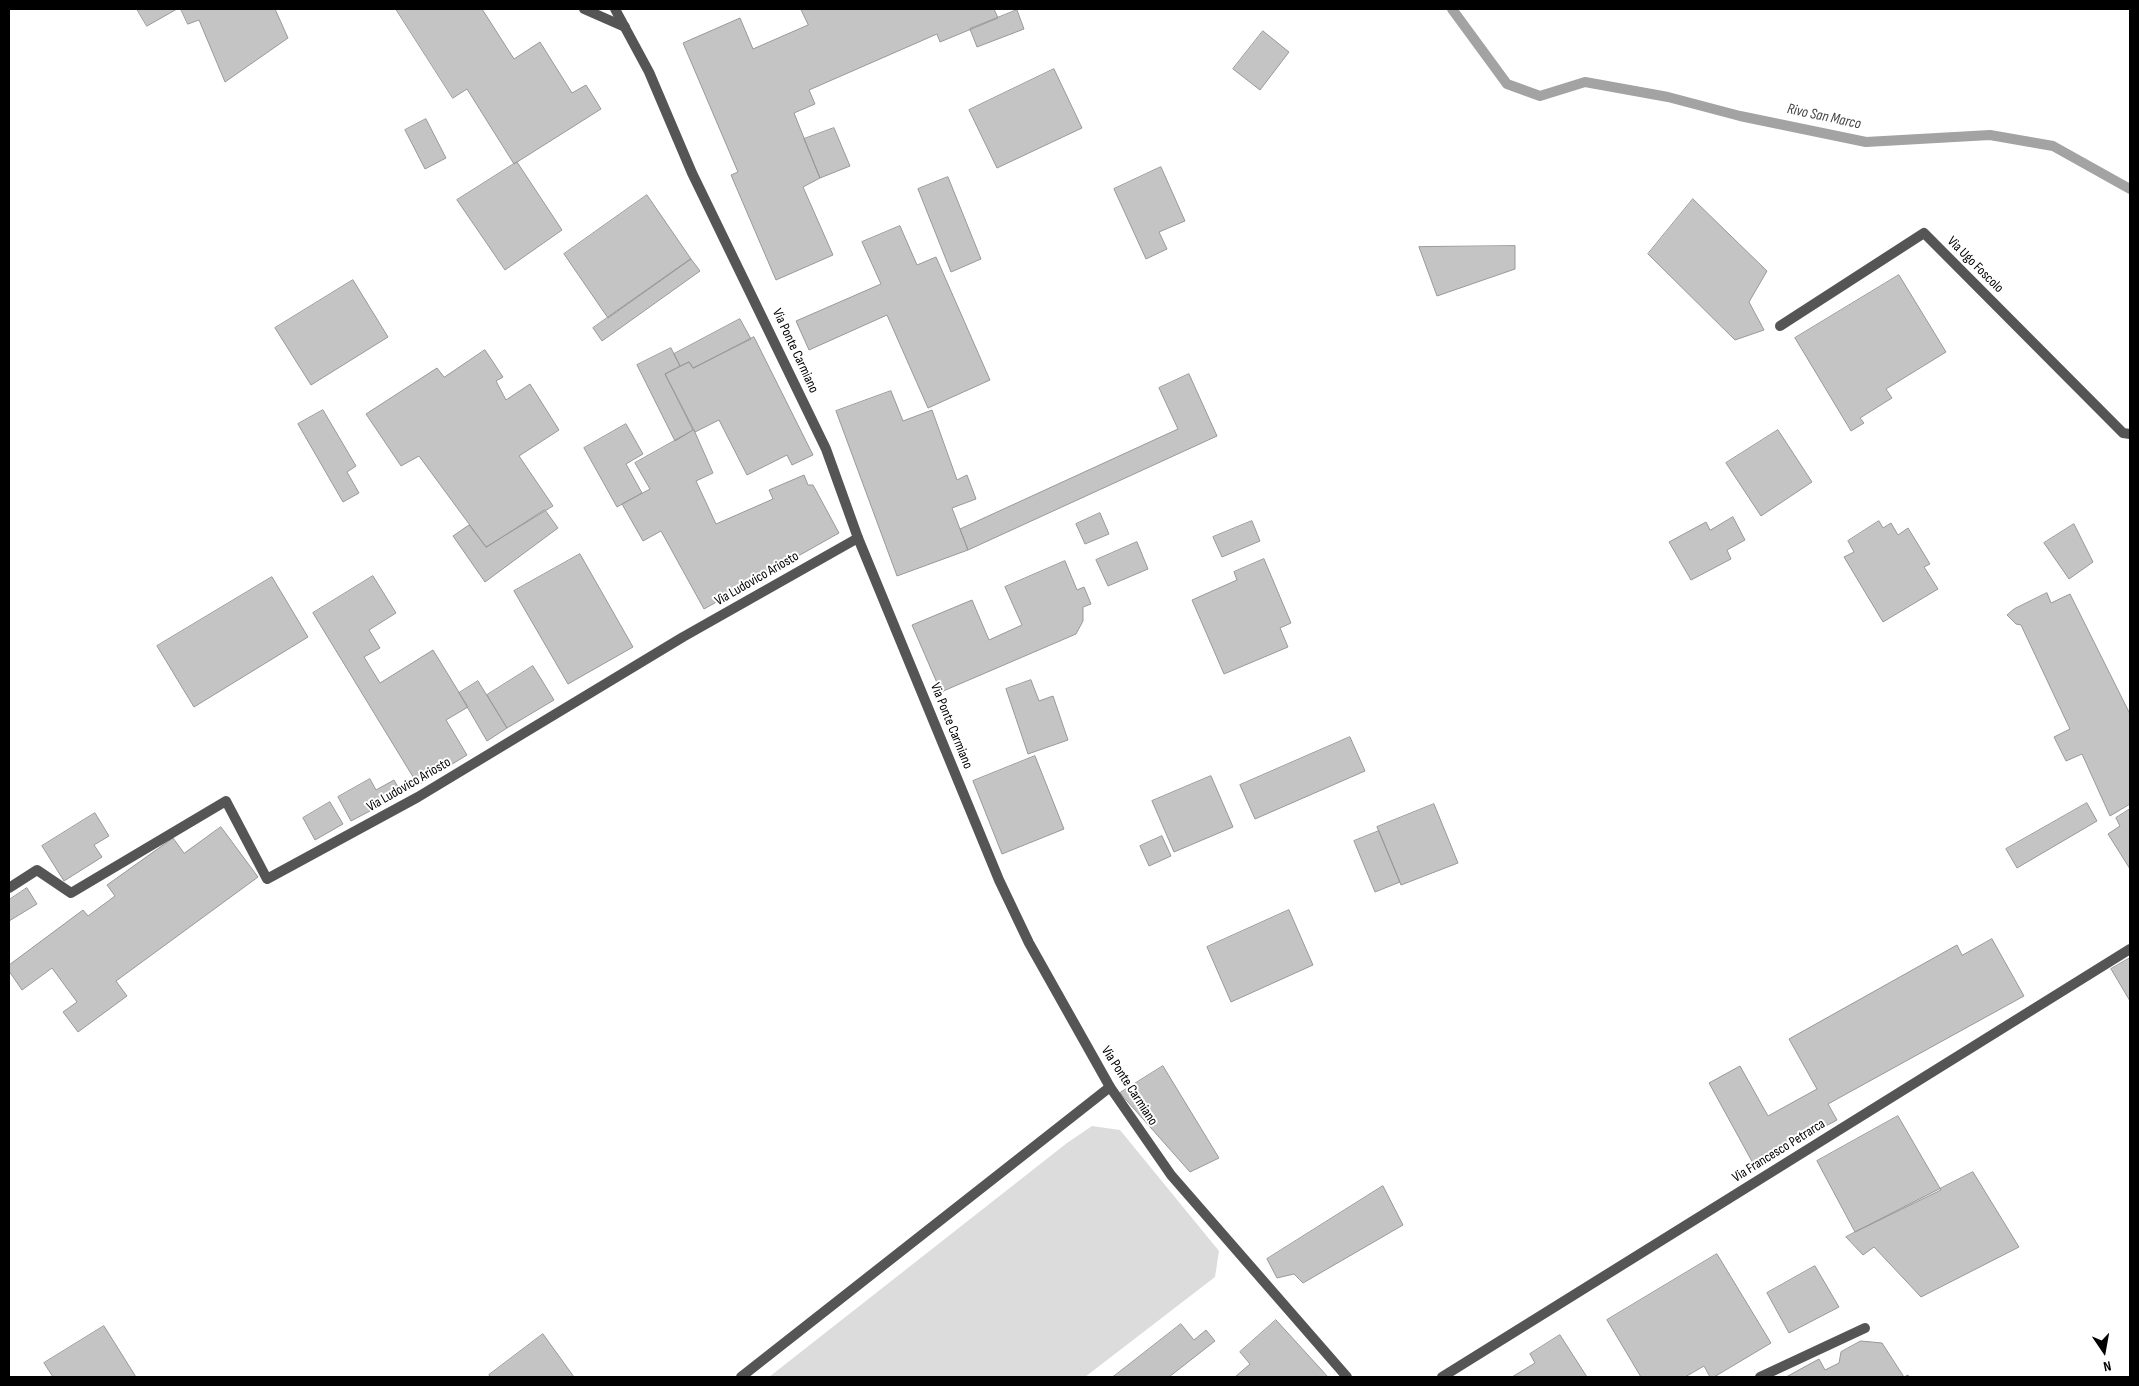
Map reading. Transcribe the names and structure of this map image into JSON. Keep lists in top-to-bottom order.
{
  "streets": {
    "street": [
      "Via Ugo Foscolo",
      "Via Ponte Carmiano",
      "Via Ludovico Ariosto",
      "Via Francesco Petrarca"
    ]
  },
  "crossings": [
    ["Via Ponte Carmiano", "Via Ludovico Ariosto"]
  ],
  "water": ["Rivo San Marco"],
  "north": "bottom"
}
